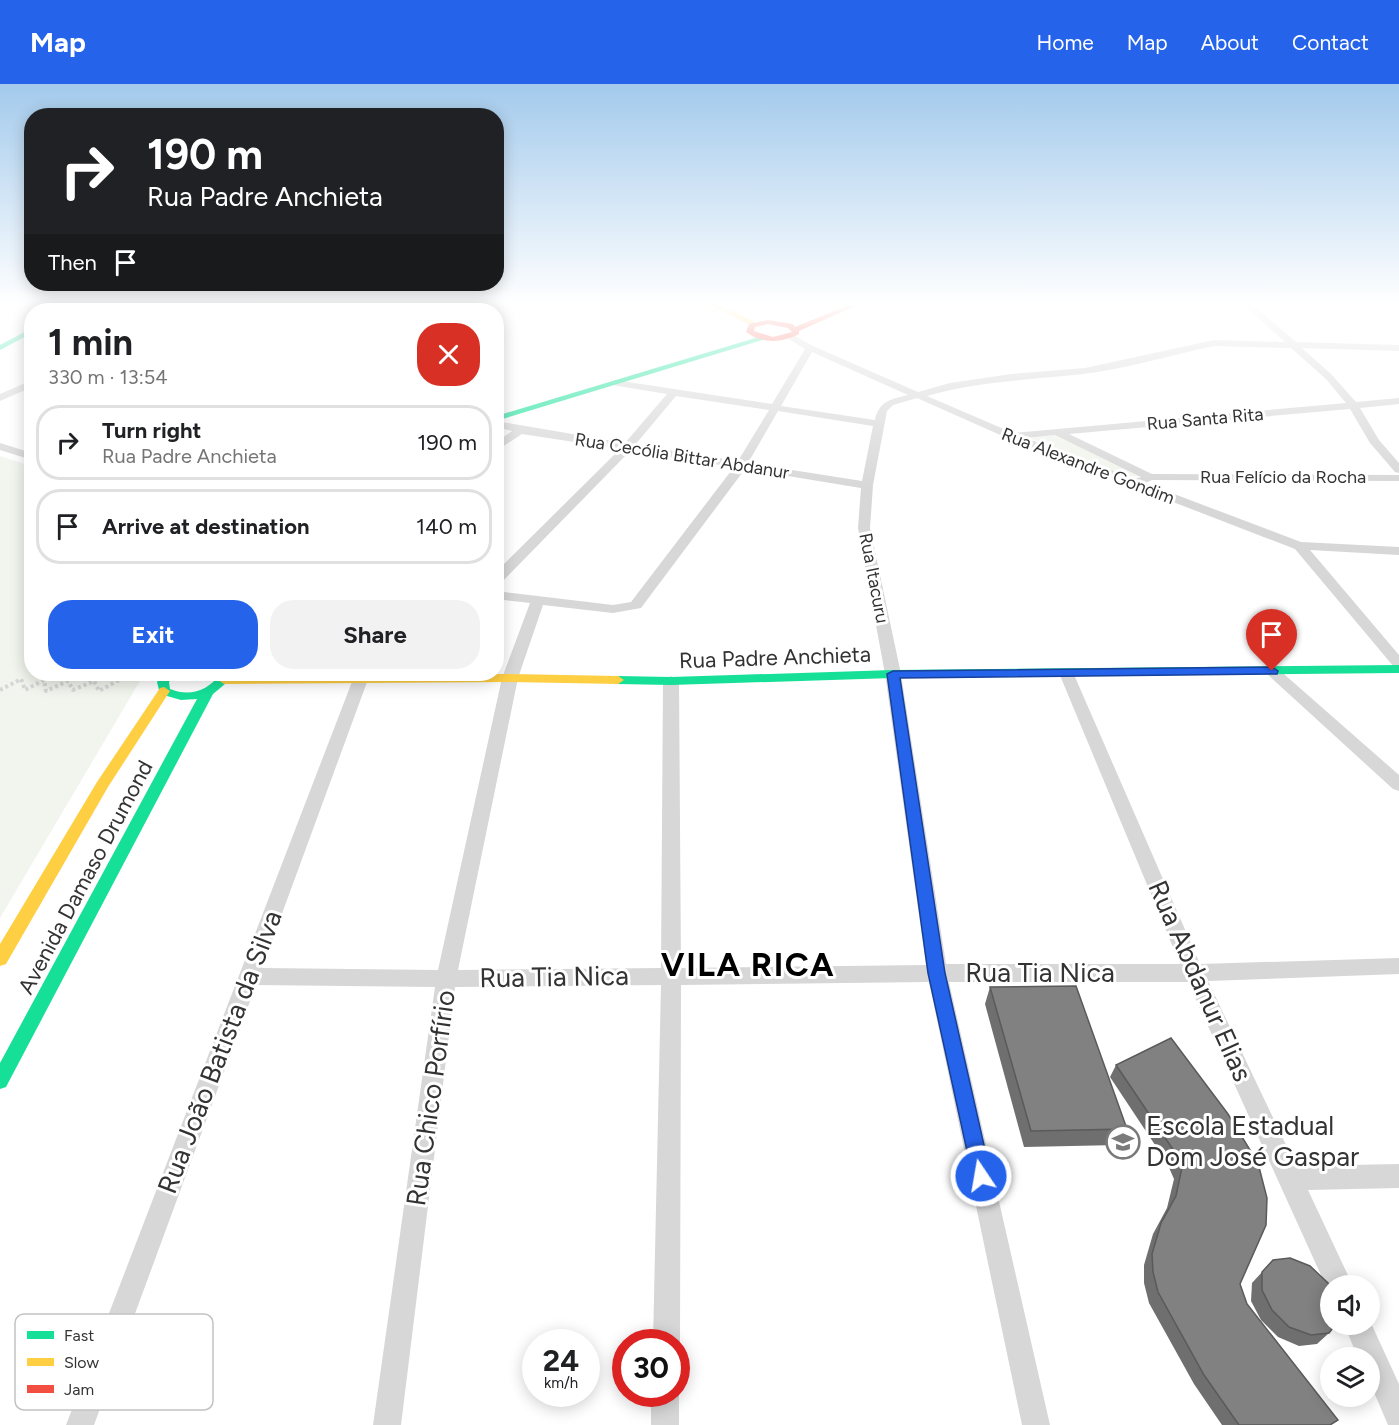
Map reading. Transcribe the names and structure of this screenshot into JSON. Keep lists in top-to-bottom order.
{
  "streets": {
    "main road": ["Rua Padre Anchieta", "Avenida Damaso Drumond"],
    "street": [
      "Rua Santa Rita",
      "Rua Cecólia Bittar Abdanur",
      "Rua Alexandre Gondim",
      "Rua Felício da Rocha",
      "Rua Itacuru",
      "Rua Tia Nica",
      "Rua Abdanur Elias",
      "Rua João Batista da Silva",
      "Rua Chico Porfírio"
    ]
  },
  "crossings": [
    ["Rua Santa Rita", "Rua Alexandre Gondim"],
    ["Rua Cecólia Bittar Abdanur", "Rua Itacuru"],
    ["Rua Alexandre Gondim", "Rua Felício da Rocha"],
    ["Rua Alexandre Gondim", "Rua Itacuru"],
    ["Rua Itacuru", "Rua Padre Anchieta"],
    ["Rua Itacuru", "Rua Tia Nica"],
    ["Rua Padre Anchieta", "Rua Abdanur Elias"],
    ["Rua Padre Anchieta", "Rua Chico Porfírio"],
    ["Rua Tia Nica", "Rua Abdanur Elias"],
    ["Rua Tia Nica", "Rua João Batista da Silva"],
    ["Rua Tia Nica", "Rua Chico Porfírio"]
  ],
  "districts": ["VILA RICA"],
  "places": {
    "school or university": ["Escola Estadual Dom José Gaspar"]
  },
  "legend": ["Fast", "Slow", "Jam"],
  "page": {
    "header": "Map",
    "nav": [
      "Home",
      "Map",
      "About",
      "Contact"
    ],
    "turn": ["190 m", "Rua Padre Anchieta"],
    "then": "Then",
    "heading": ["1 min", "330 m · 13:54"],
    "list": [
      {
        "name": "Turn right",
        "note": "Rua Padre Anchieta",
        "value": "190 m"
      },
      {
        "name": "Arrive at destination",
        "value": "140 m"
      }
    ],
    "buttons": ["Exit", "Share"],
    "speed": "24 km/h",
    "limit": "30"
  }
}
